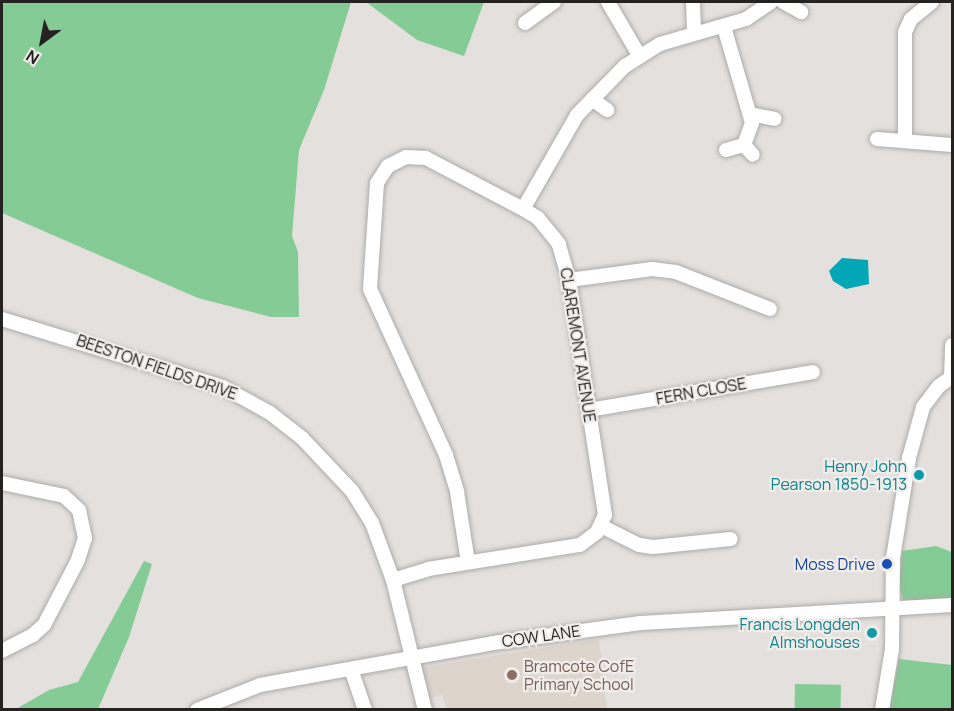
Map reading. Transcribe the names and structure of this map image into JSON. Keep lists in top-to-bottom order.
{
  "streets": {
    "street": [
      "CLAREMONT AVENUE",
      "BEESTON FIELDS DRIVE",
      "FERN CLOSE",
      "COW LANE"
    ]
  },
  "crossings": [
    ["CLAREMONT AVENUE", "FERN CLOSE"],
    ["BEESTON FIELDS DRIVE", "COW LANE"]
  ],
  "places": [
    "Henry John Pearson 1850-1913",
    "Moss Drive",
    "Francis Longden Almshouses",
    "Bramcote CofE Primary School"
  ],
  "north": "bottom left"
}
